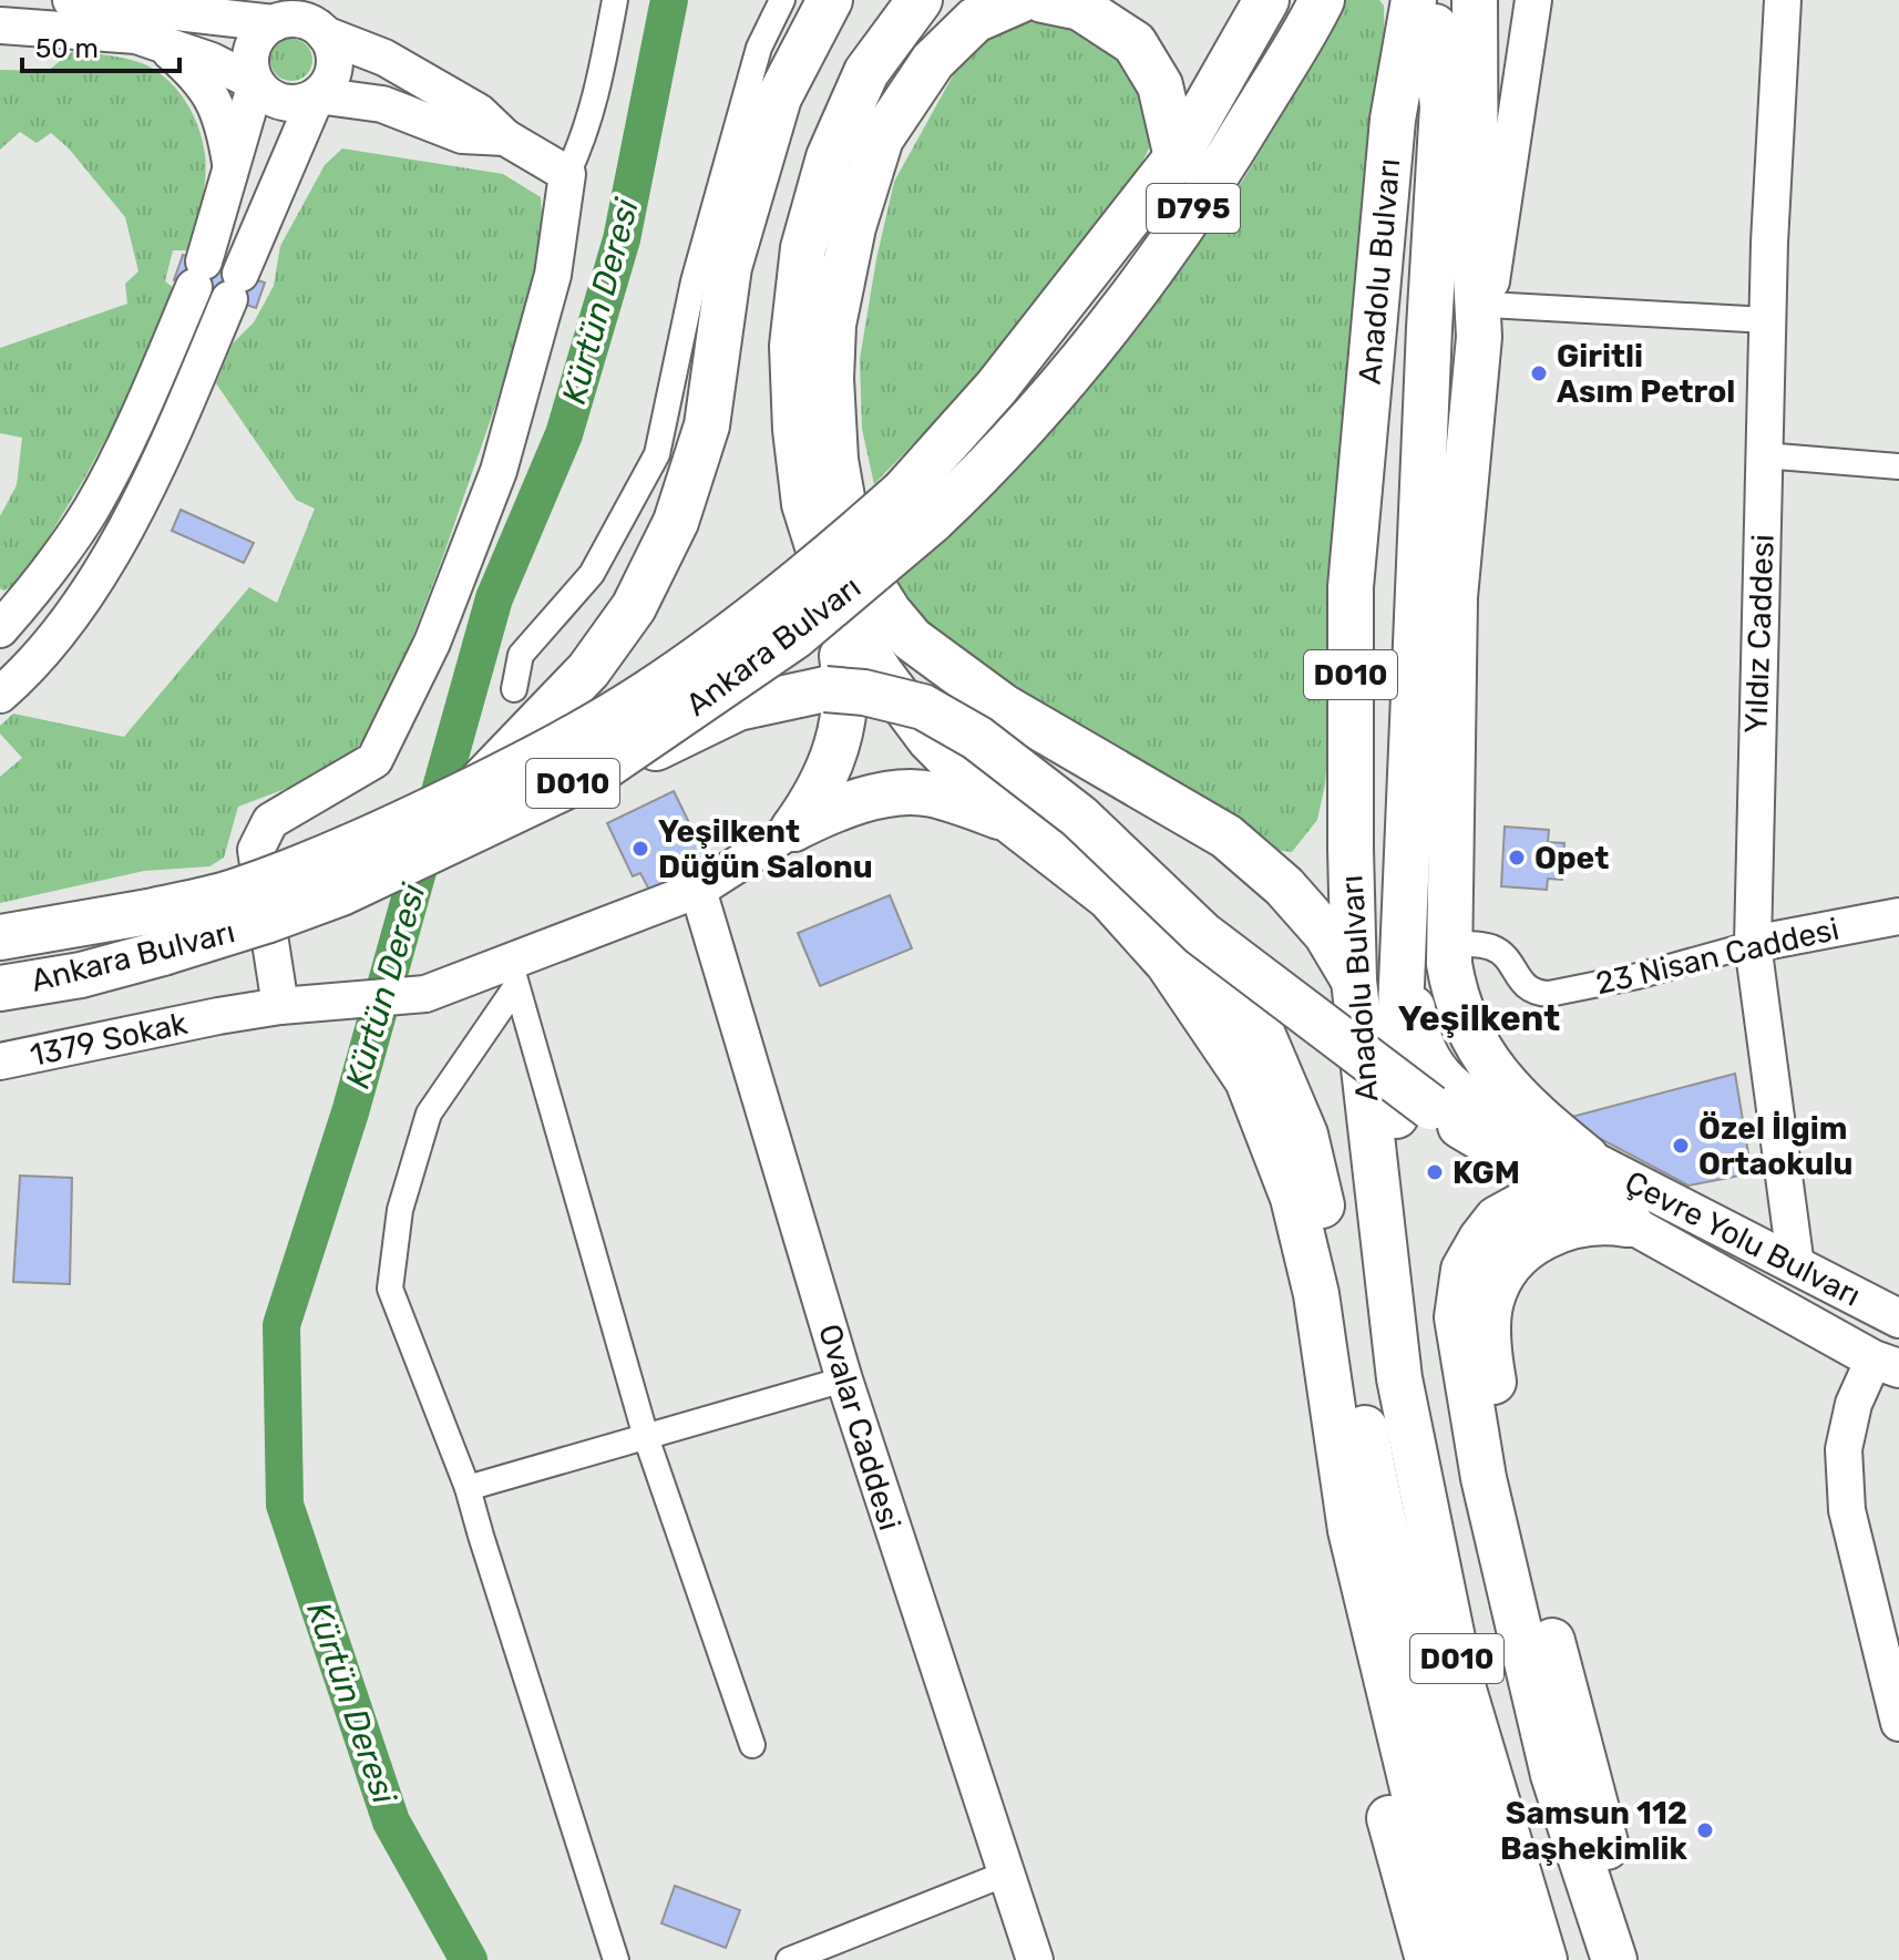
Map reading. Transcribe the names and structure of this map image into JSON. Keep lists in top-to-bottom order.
{
  "streets": {
    "highway": [
      "D795",
      "Anadolu Bulvarı",
      "Ankara Bulvarı",
      "D010"
    ],
    "main road": ["Çevre Yolu Bulvarı"],
    "street": [
      "Yıldız Caddesi",
      "23 Nisan Caddesi",
      "1379 Sokak",
      "Ovalar Caddesi"
    ]
  },
  "crossings": [
    ["Yıldız Caddesi", "23 Nisan Caddesi"],
    ["Yıldız Caddesi", "Çevre Yolu Bulvarı"],
    ["1379 Sokak", "Ovalar Caddesi"]
  ],
  "districts": ["Yeşilkent"],
  "water": ["Kürtün Deresi"],
  "places": [
    "Giritli Asım Petrol",
    "Yeşilkent Düğün Salonu",
    "Opet",
    "Özel İlgim Ortaokulu",
    "KGM",
    "Samsun 112 Başhekimlik"
  ],
  "scale_bar": "50 m"
}
